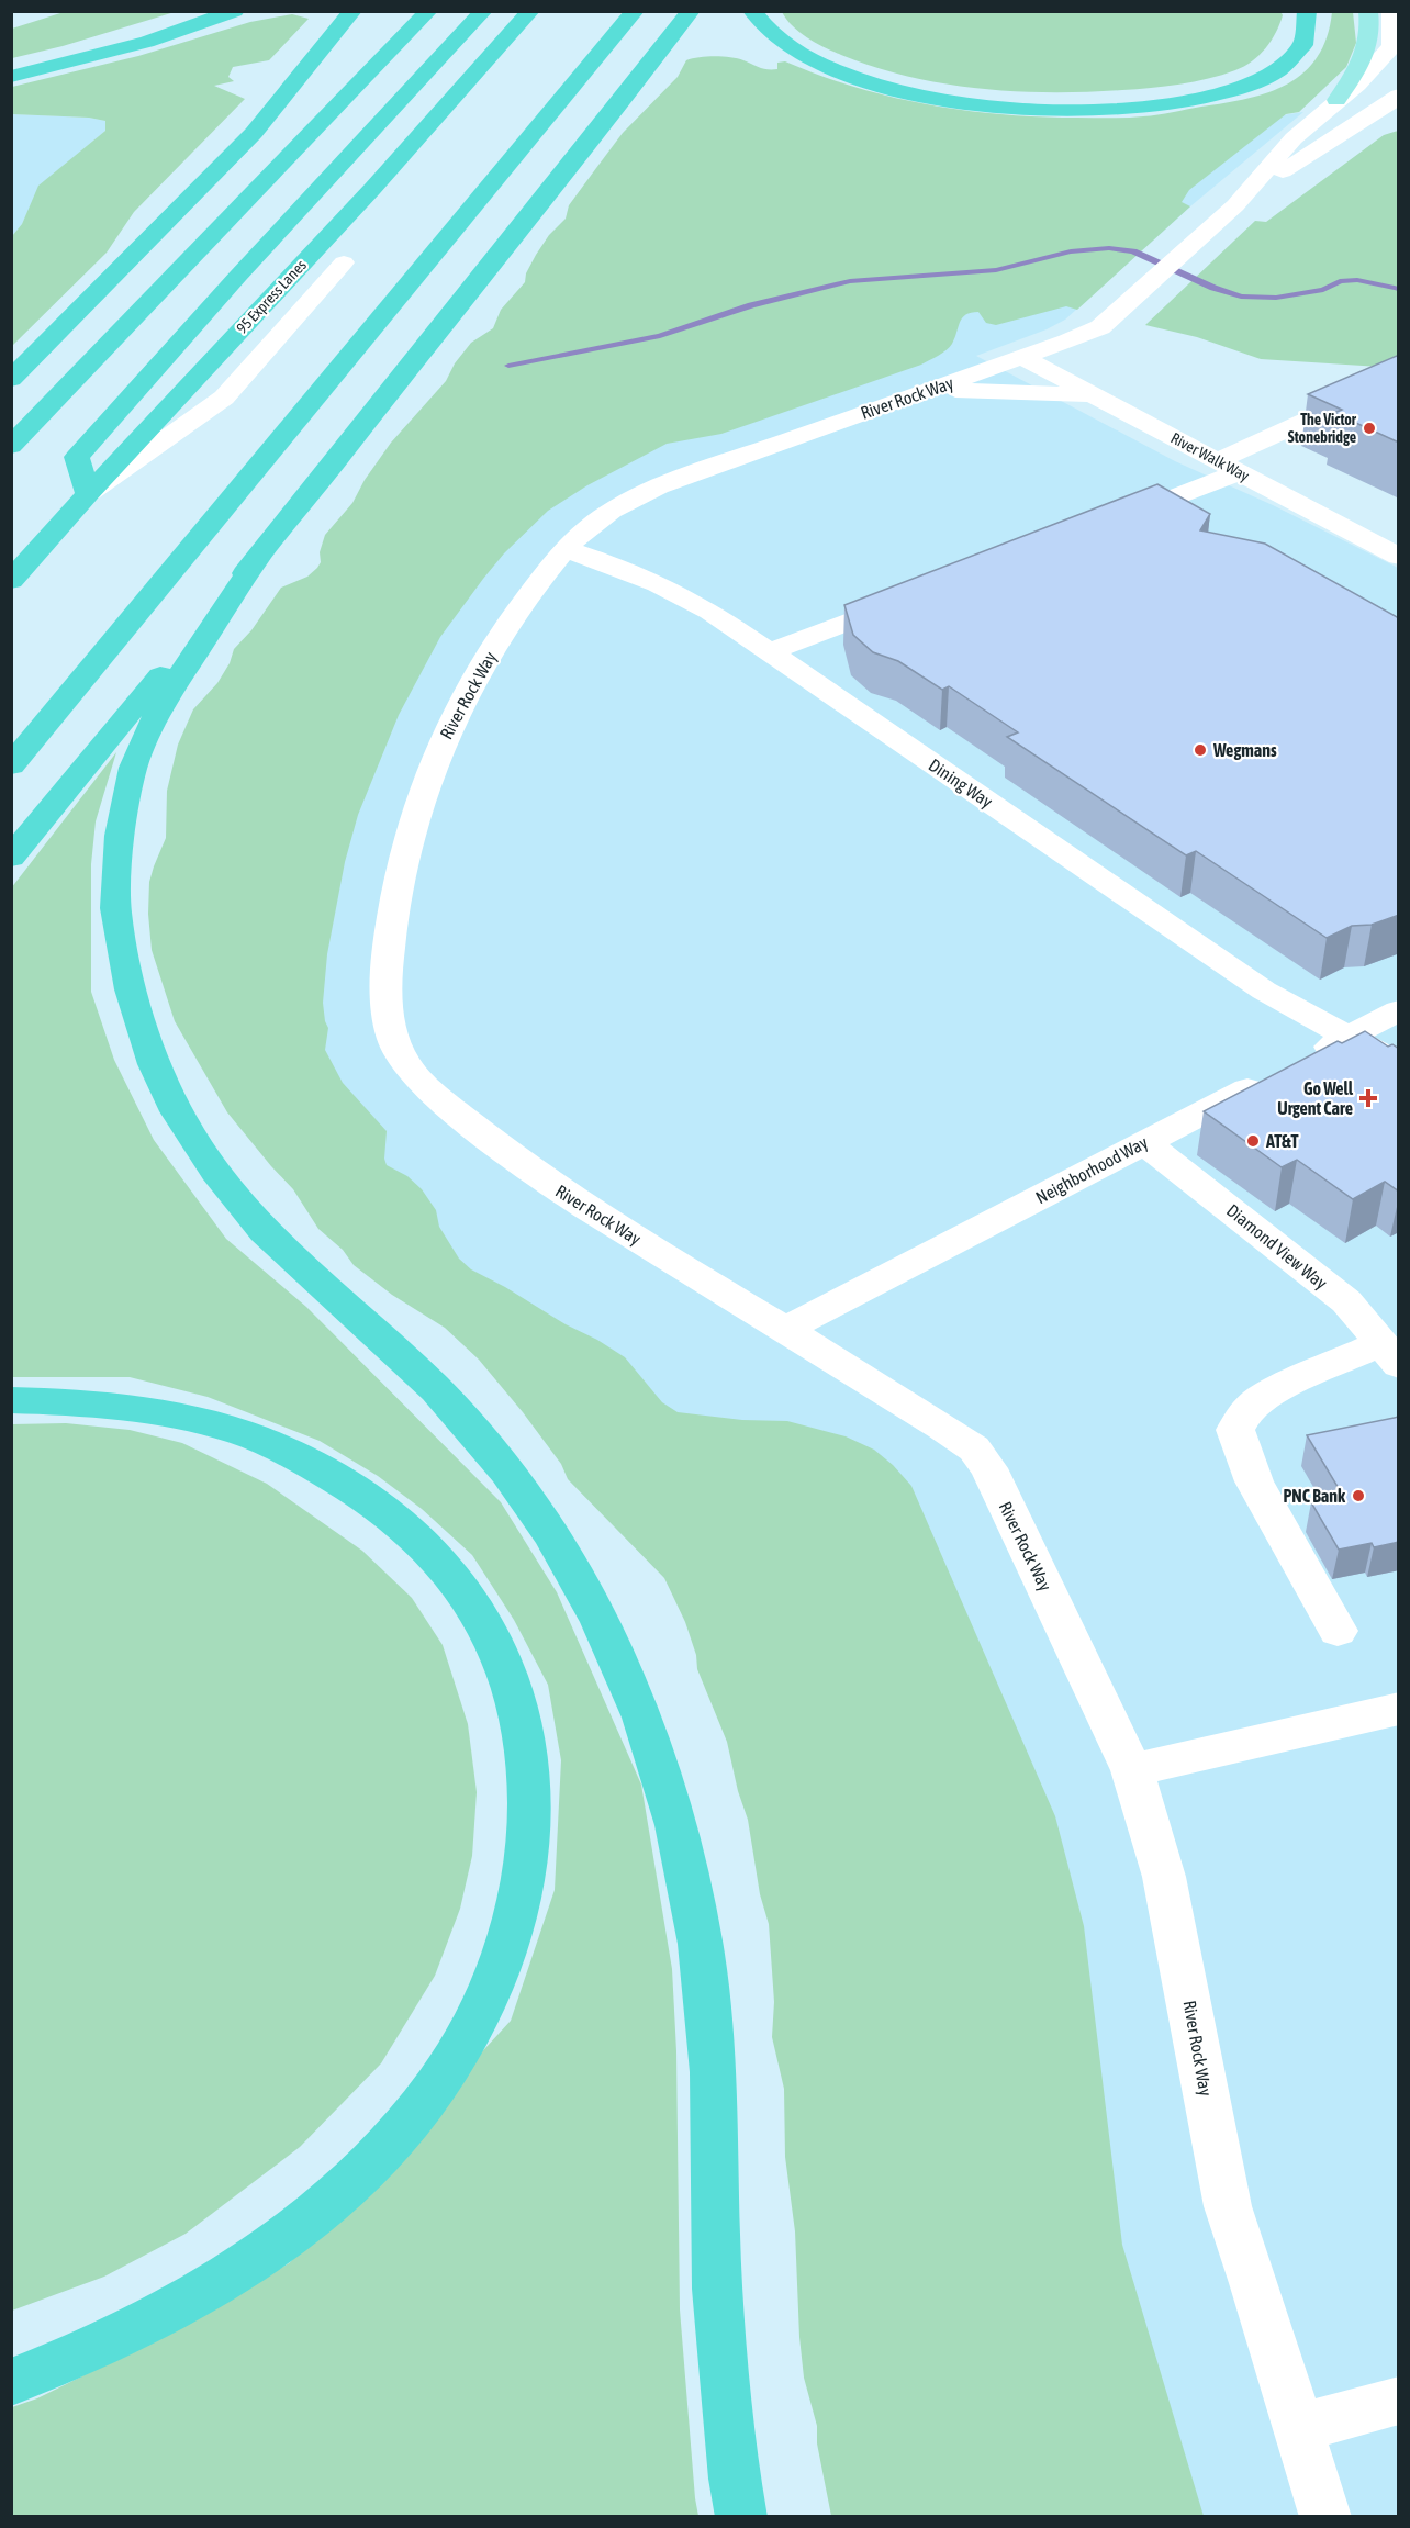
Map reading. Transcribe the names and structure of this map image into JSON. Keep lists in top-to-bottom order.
{
  "streets": {
    "highway": ["95 Express Lanes"],
    "street": [
      "River Rock Way",
      "River Walk Way",
      "Dining Way",
      "Neighborhood Way",
      "Diamond View Way"
    ]
  },
  "crossings": [
    ["River Rock Way", "River Walk Way"],
    ["River Rock Way", "Dining Way"],
    ["River Rock Way", "Neighborhood Way"],
    ["Dining Way", "Neighborhood Way"],
    ["Neighborhood Way", "Diamond View Way"]
  ],
  "places": {
    "other": [
      "The Victor Stonebridge",
      "Wegmans",
      "AT&T",
      "PNC Bank"
    ],
    "health": ["Go Well Urgent Care"]
  }
}
